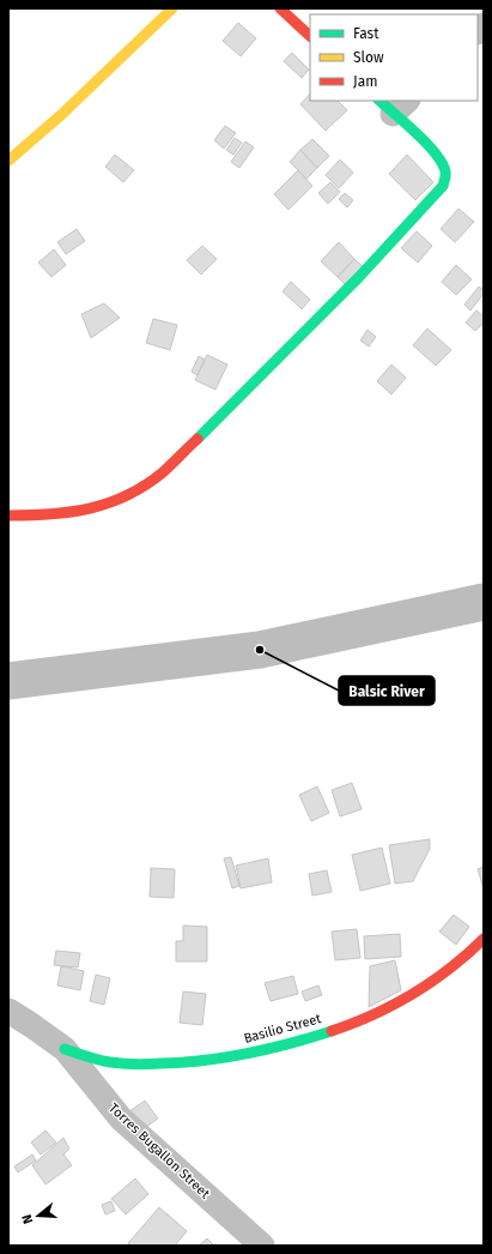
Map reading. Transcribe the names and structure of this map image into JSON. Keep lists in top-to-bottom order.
{
  "streets": {
    "street": ["Basilio Street", "Torres Bugallon Street"]
  },
  "crossings": [
    ["Basilio Street", "Torres Bugallon Street"]
  ],
  "places": ["Balsic River"],
  "legend": ["Fast", "Slow", "Jam"],
  "north": "left"
}
